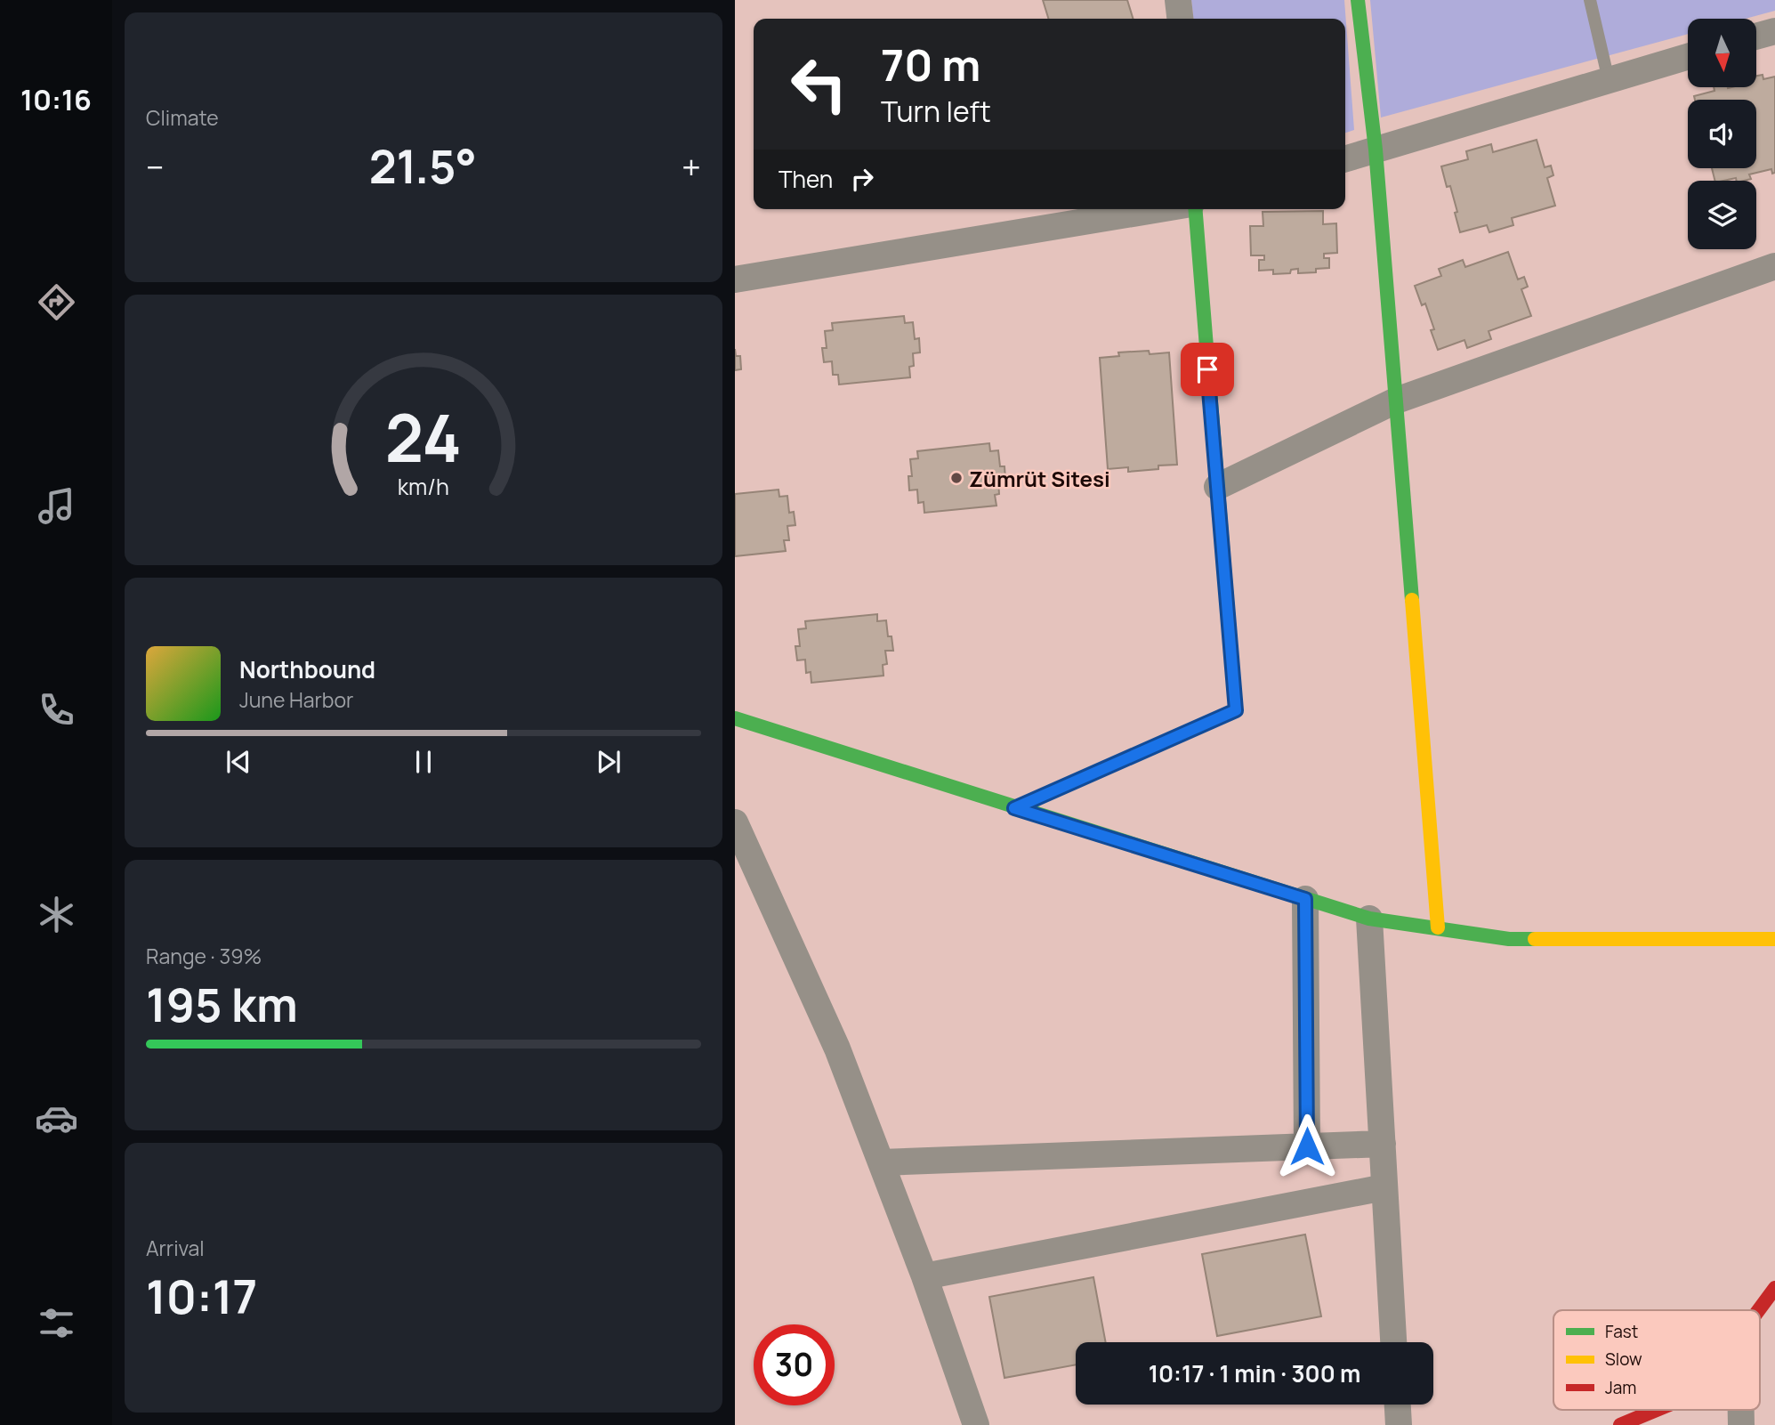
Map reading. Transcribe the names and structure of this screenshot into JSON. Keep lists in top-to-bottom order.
{
  "places": ["Zümrüt Sitesi"],
  "legend": ["Fast", "Slow", "Jam"],
  "north": "bottom",
  "page": {
    "tabs": "10:16",
    "tile": [
      "Climate",
      ["Range · 39%", "195 km"],
      ["Arrival", "10:17"]
    ],
    "turn": ["70 m", "Turn left"],
    "heat": ["−", "21.5°", "+"],
    "then": "Then",
    "song": ["Northbound", "June Harbor"],
    "limit": "30",
    "trip": "10:17 · 1 min · 300 m",
    "gauge": ["24", "km/h"]
  }
}
